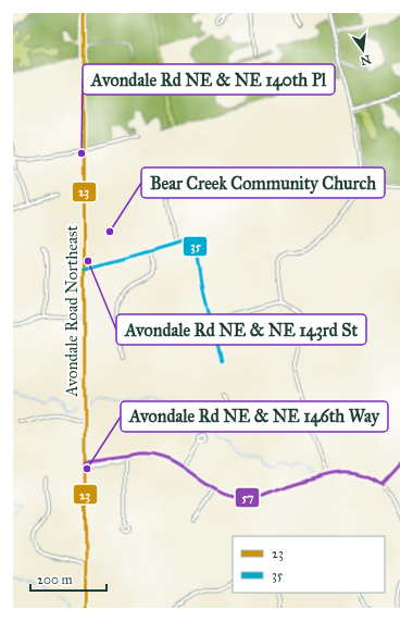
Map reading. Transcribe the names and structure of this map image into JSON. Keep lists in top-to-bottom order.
{
  "streets": {
    "main road": ["Avondale Road Northeast"]
  },
  "places": [
    "Avondale Rd NE & NE 140th Pl",
    "Bear Creek Community Church",
    "Avondale Rd NE & NE 143rd St",
    "Avondale Rd NE & NE 146th Way"
  ],
  "lines": ["transit line 23", "transit line 35", "transit line 57"],
  "legend": ["23", "35"],
  "scale_bar": "200 m",
  "north": "bottom"
}
